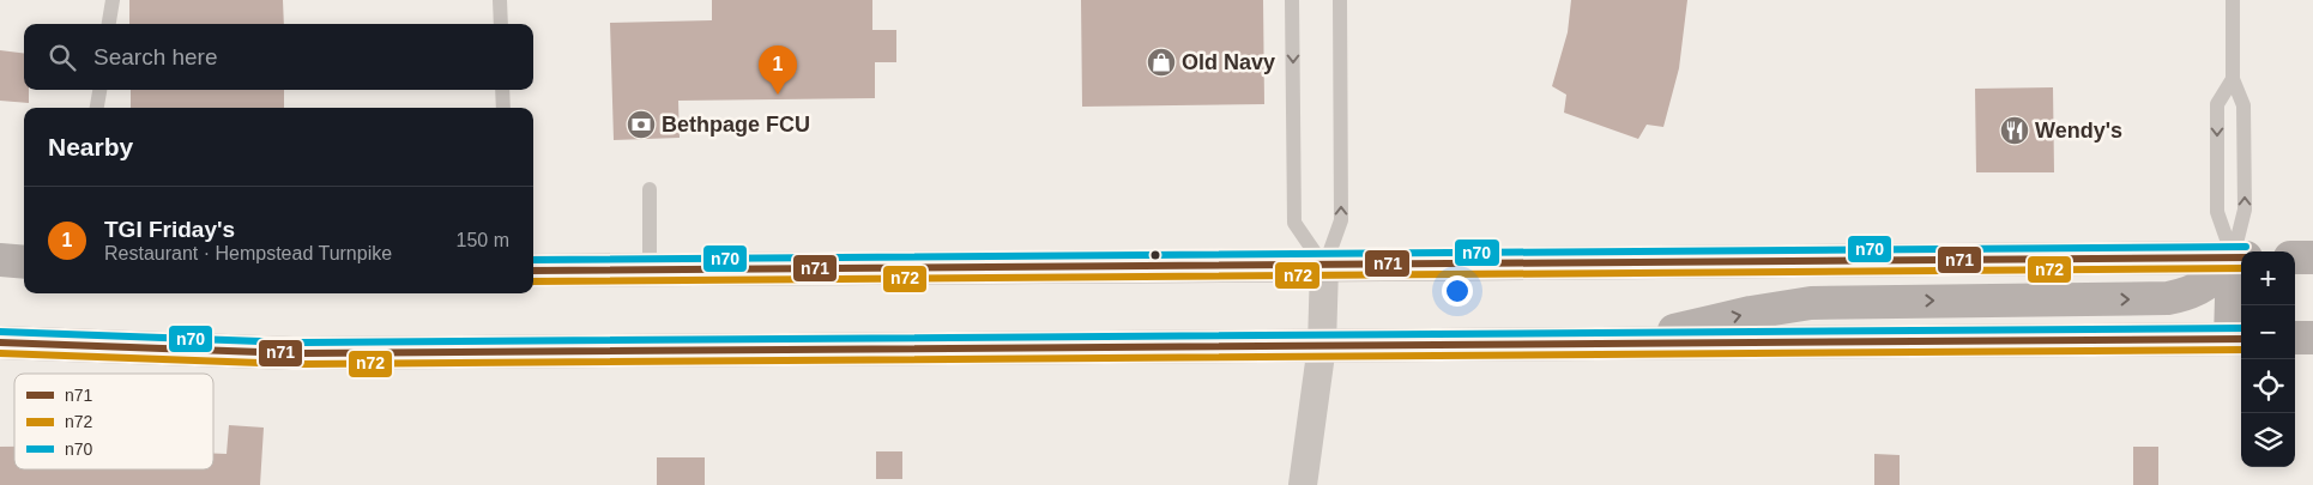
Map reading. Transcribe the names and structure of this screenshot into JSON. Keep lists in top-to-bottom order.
{
  "places": {
    "shop": ["Old Navy"],
    "bank": ["Bethpage FCU"],
    "restaurant": ["Wendy's"]
  },
  "lines": ["transit line n70", "transit line n71", "transit line n72"],
  "legend": ["n71", "n72", "n70"],
  "page": {
    "search": "Search here",
    "pins": "1",
    "heading": "Nearby",
    "list": [
      {
        "mark": "1",
        "name": "TGI Friday's",
        "note": "Restaurant · Hempstead Turnpike",
        "value": "150 m"
      }
    ],
    "map_buttons": ["+", "−"]
  }
}
